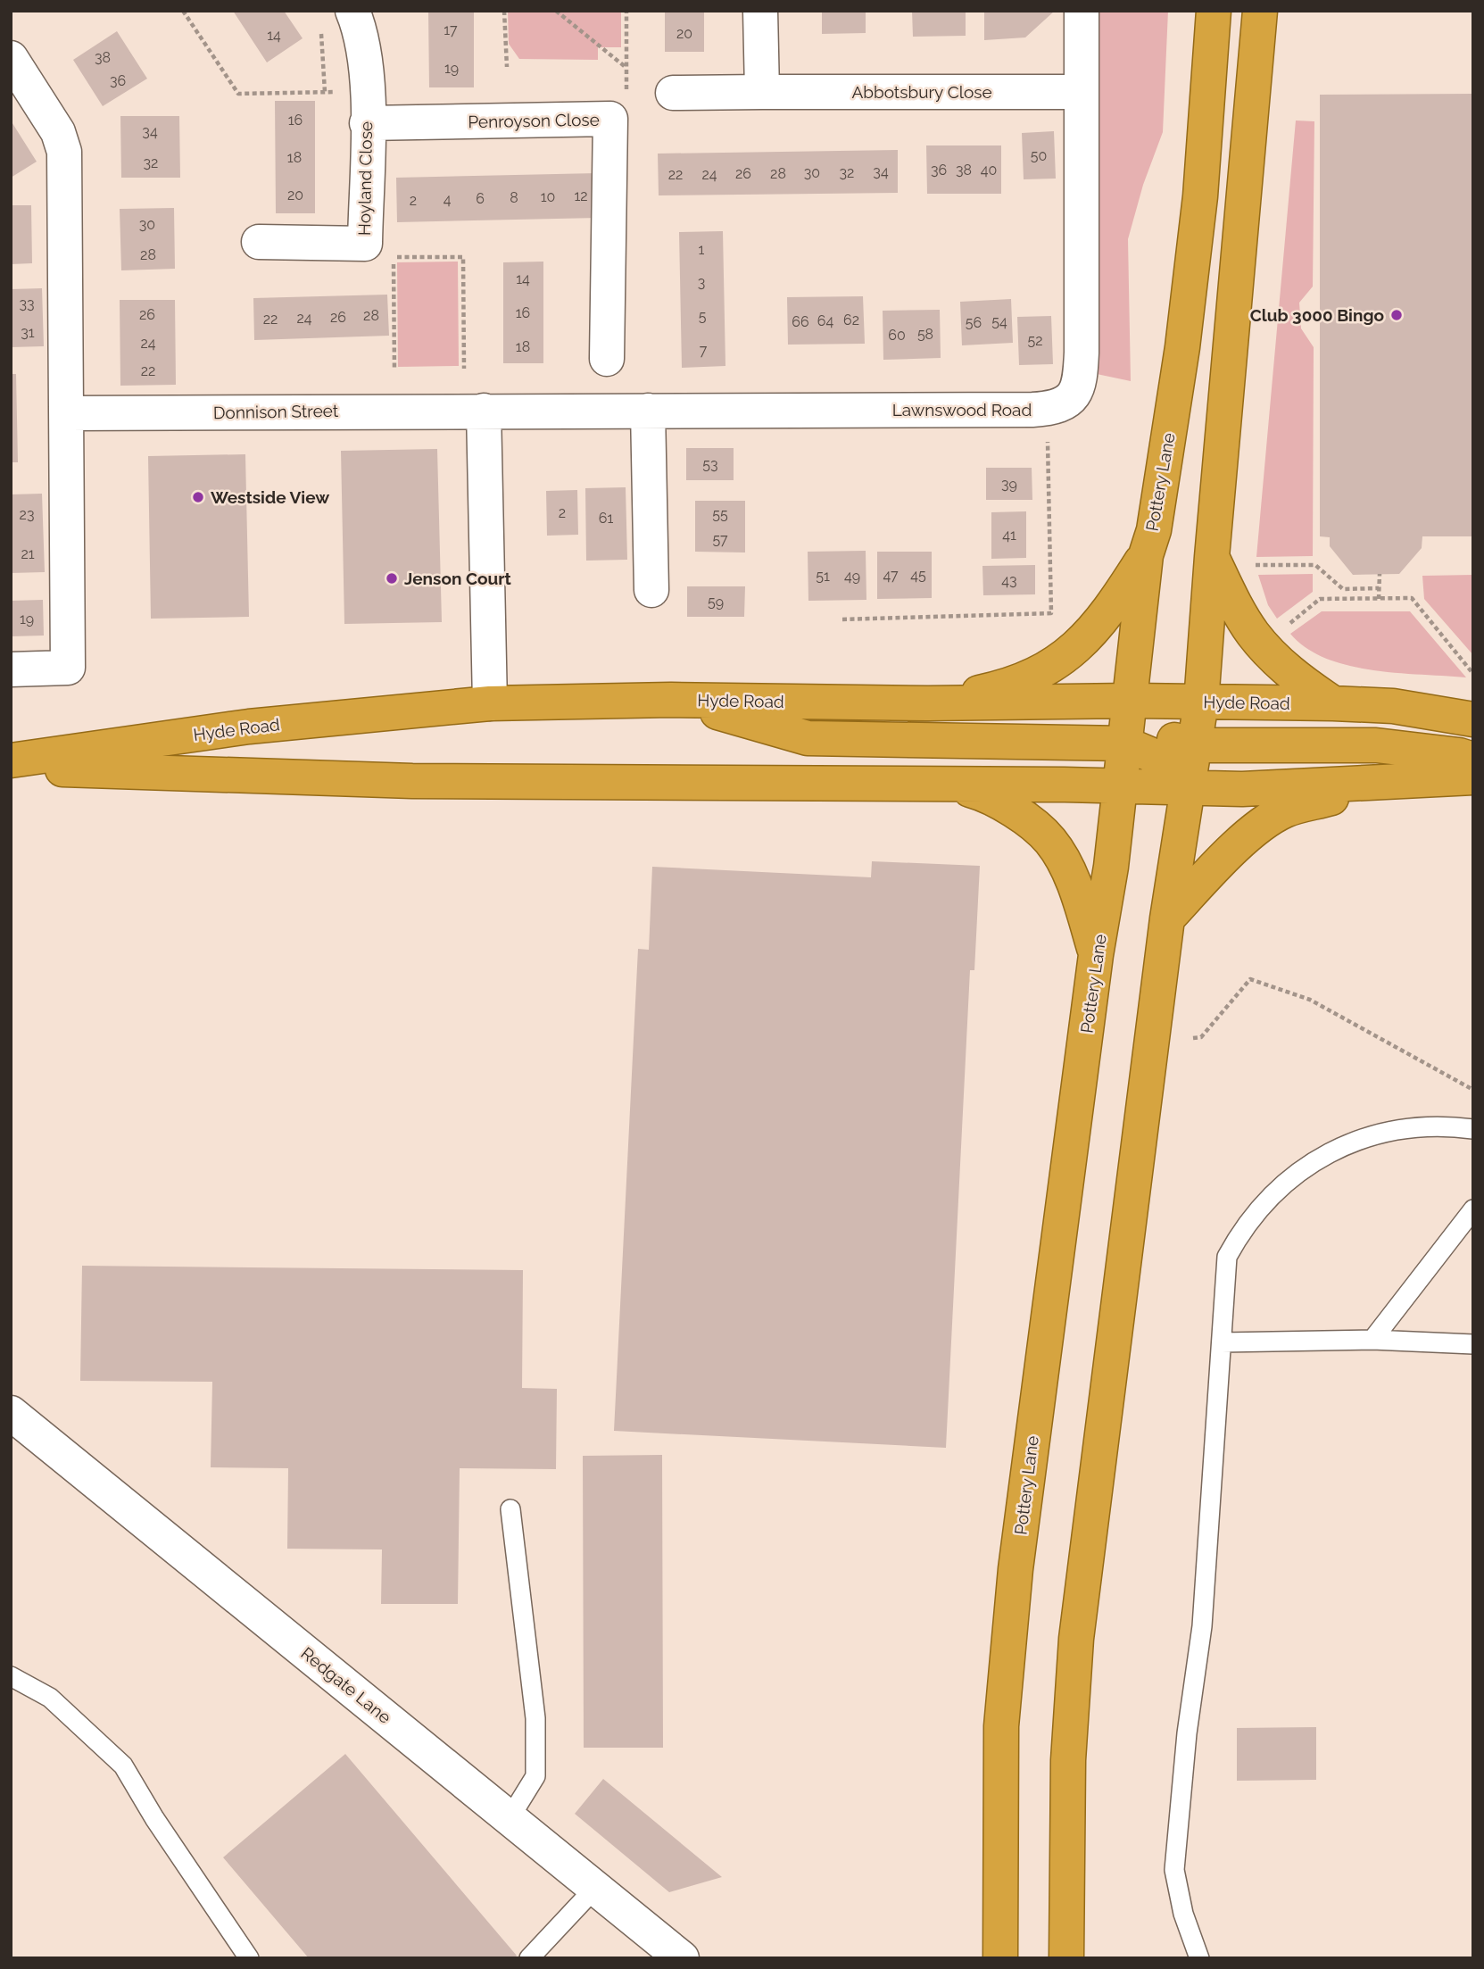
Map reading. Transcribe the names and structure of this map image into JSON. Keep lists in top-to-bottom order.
{
  "streets": {
    "highway": ["Pottery Lane", "Hyde Road"],
    "street": [
      "Abbotsbury Close",
      "Penroyson Close",
      "Hoyland Close",
      "Lawnswood Road",
      "Donnison Street",
      "Redgate Lane"
    ]
  },
  "crossings": [
    ["Abbotsbury Close", "Lawnswood Road"],
    ["Penroyson Close", "Hoyland Close"],
    ["Lawnswood Road", "Donnison Street"],
    ["Pottery Lane", "Hyde Road"]
  ],
  "places": ["Club 3000 Bingo", "Westside View", "Jenson Court"],
  "house_numbers": [
    "17",
    "20",
    "14",
    "38",
    "19",
    "36",
    "16",
    "34",
    "50",
    "18",
    "32",
    "36",
    "38",
    "40",
    "34",
    "30",
    "32",
    "26",
    "28",
    "22",
    "24",
    "20",
    "12",
    "10",
    "8",
    "6",
    "4",
    "2",
    "30",
    "1",
    "28",
    "14",
    "3",
    "33",
    "16",
    "26",
    "28",
    "5",
    "26",
    "24",
    "22",
    "62",
    "64",
    "66",
    "54",
    "56",
    "31",
    "58",
    "60",
    "52",
    "24",
    "18",
    "7",
    "22",
    "53",
    "39",
    "2",
    "23",
    "55",
    "61",
    "41",
    "57",
    "21",
    "47",
    "45",
    "51",
    "49",
    "43",
    "59",
    "19"
  ]
}
